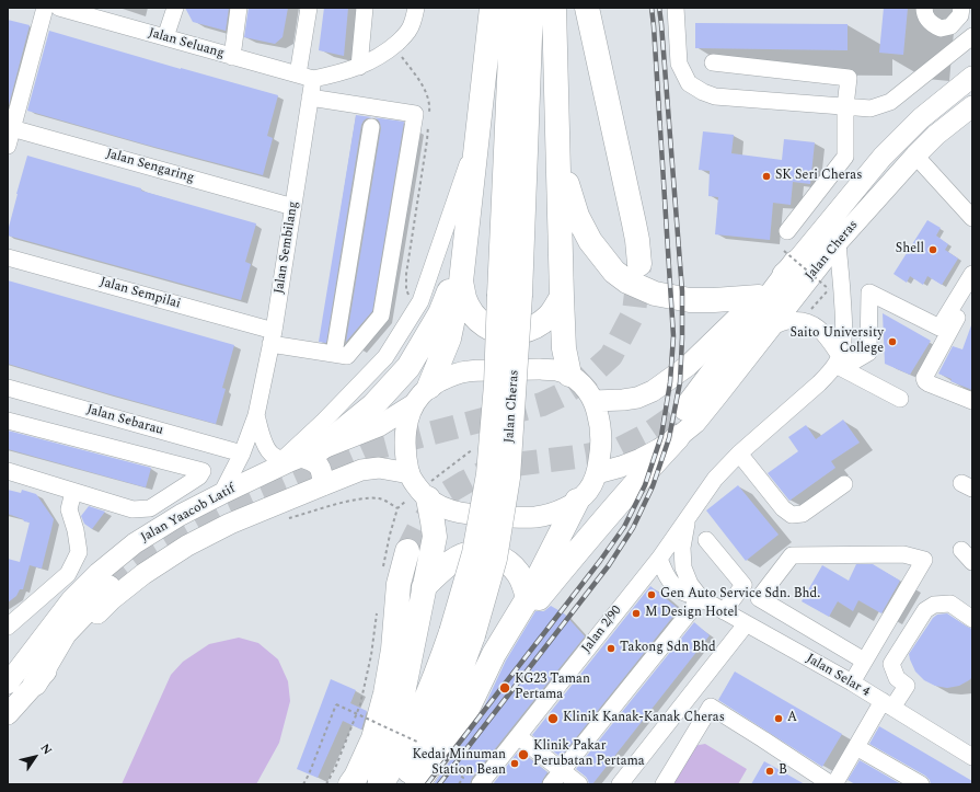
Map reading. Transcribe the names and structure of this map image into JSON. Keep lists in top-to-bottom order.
{
  "streets": {
    "highway": ["Jalan Cheras"],
    "main road": ["Jalan Yaacob Latif"],
    "street": [
      "Jalan Seluang",
      "Jalan Sengaring",
      "Jalan Sembilang",
      "Jalan Sempilai",
      "Jalan Sebarau",
      "Jalan 2/90",
      "Jalan Selar 4"
    ]
  },
  "crossings": [
    ["Jalan Seluang", "Jalan Sembilang"],
    ["Jalan Sengaring", "Jalan Sembilang"],
    ["Jalan Sembilang", "Jalan Sempilai"],
    ["Jalan Sembilang", "Jalan Sebarau"],
    ["Jalan Sembilang", "Jalan Yaacob Latif"],
    ["Jalan 2/90", "Jalan Selar 4"]
  ],
  "places": [
    "SK Seri Cheras",
    "Shell",
    "Saito University College",
    "Gen Auto Service Sdn. Bhd.",
    "M Design Hotel",
    "Takong Sdn Bhd",
    "KG23 Taman Pertama",
    "Klinik Kanak-Kanak Cheras",
    "A",
    "Klinik Pakar Perubatan Pertama",
    "Kedai Minuman Station Bean",
    "B"
  ],
  "north": "top right"
}
